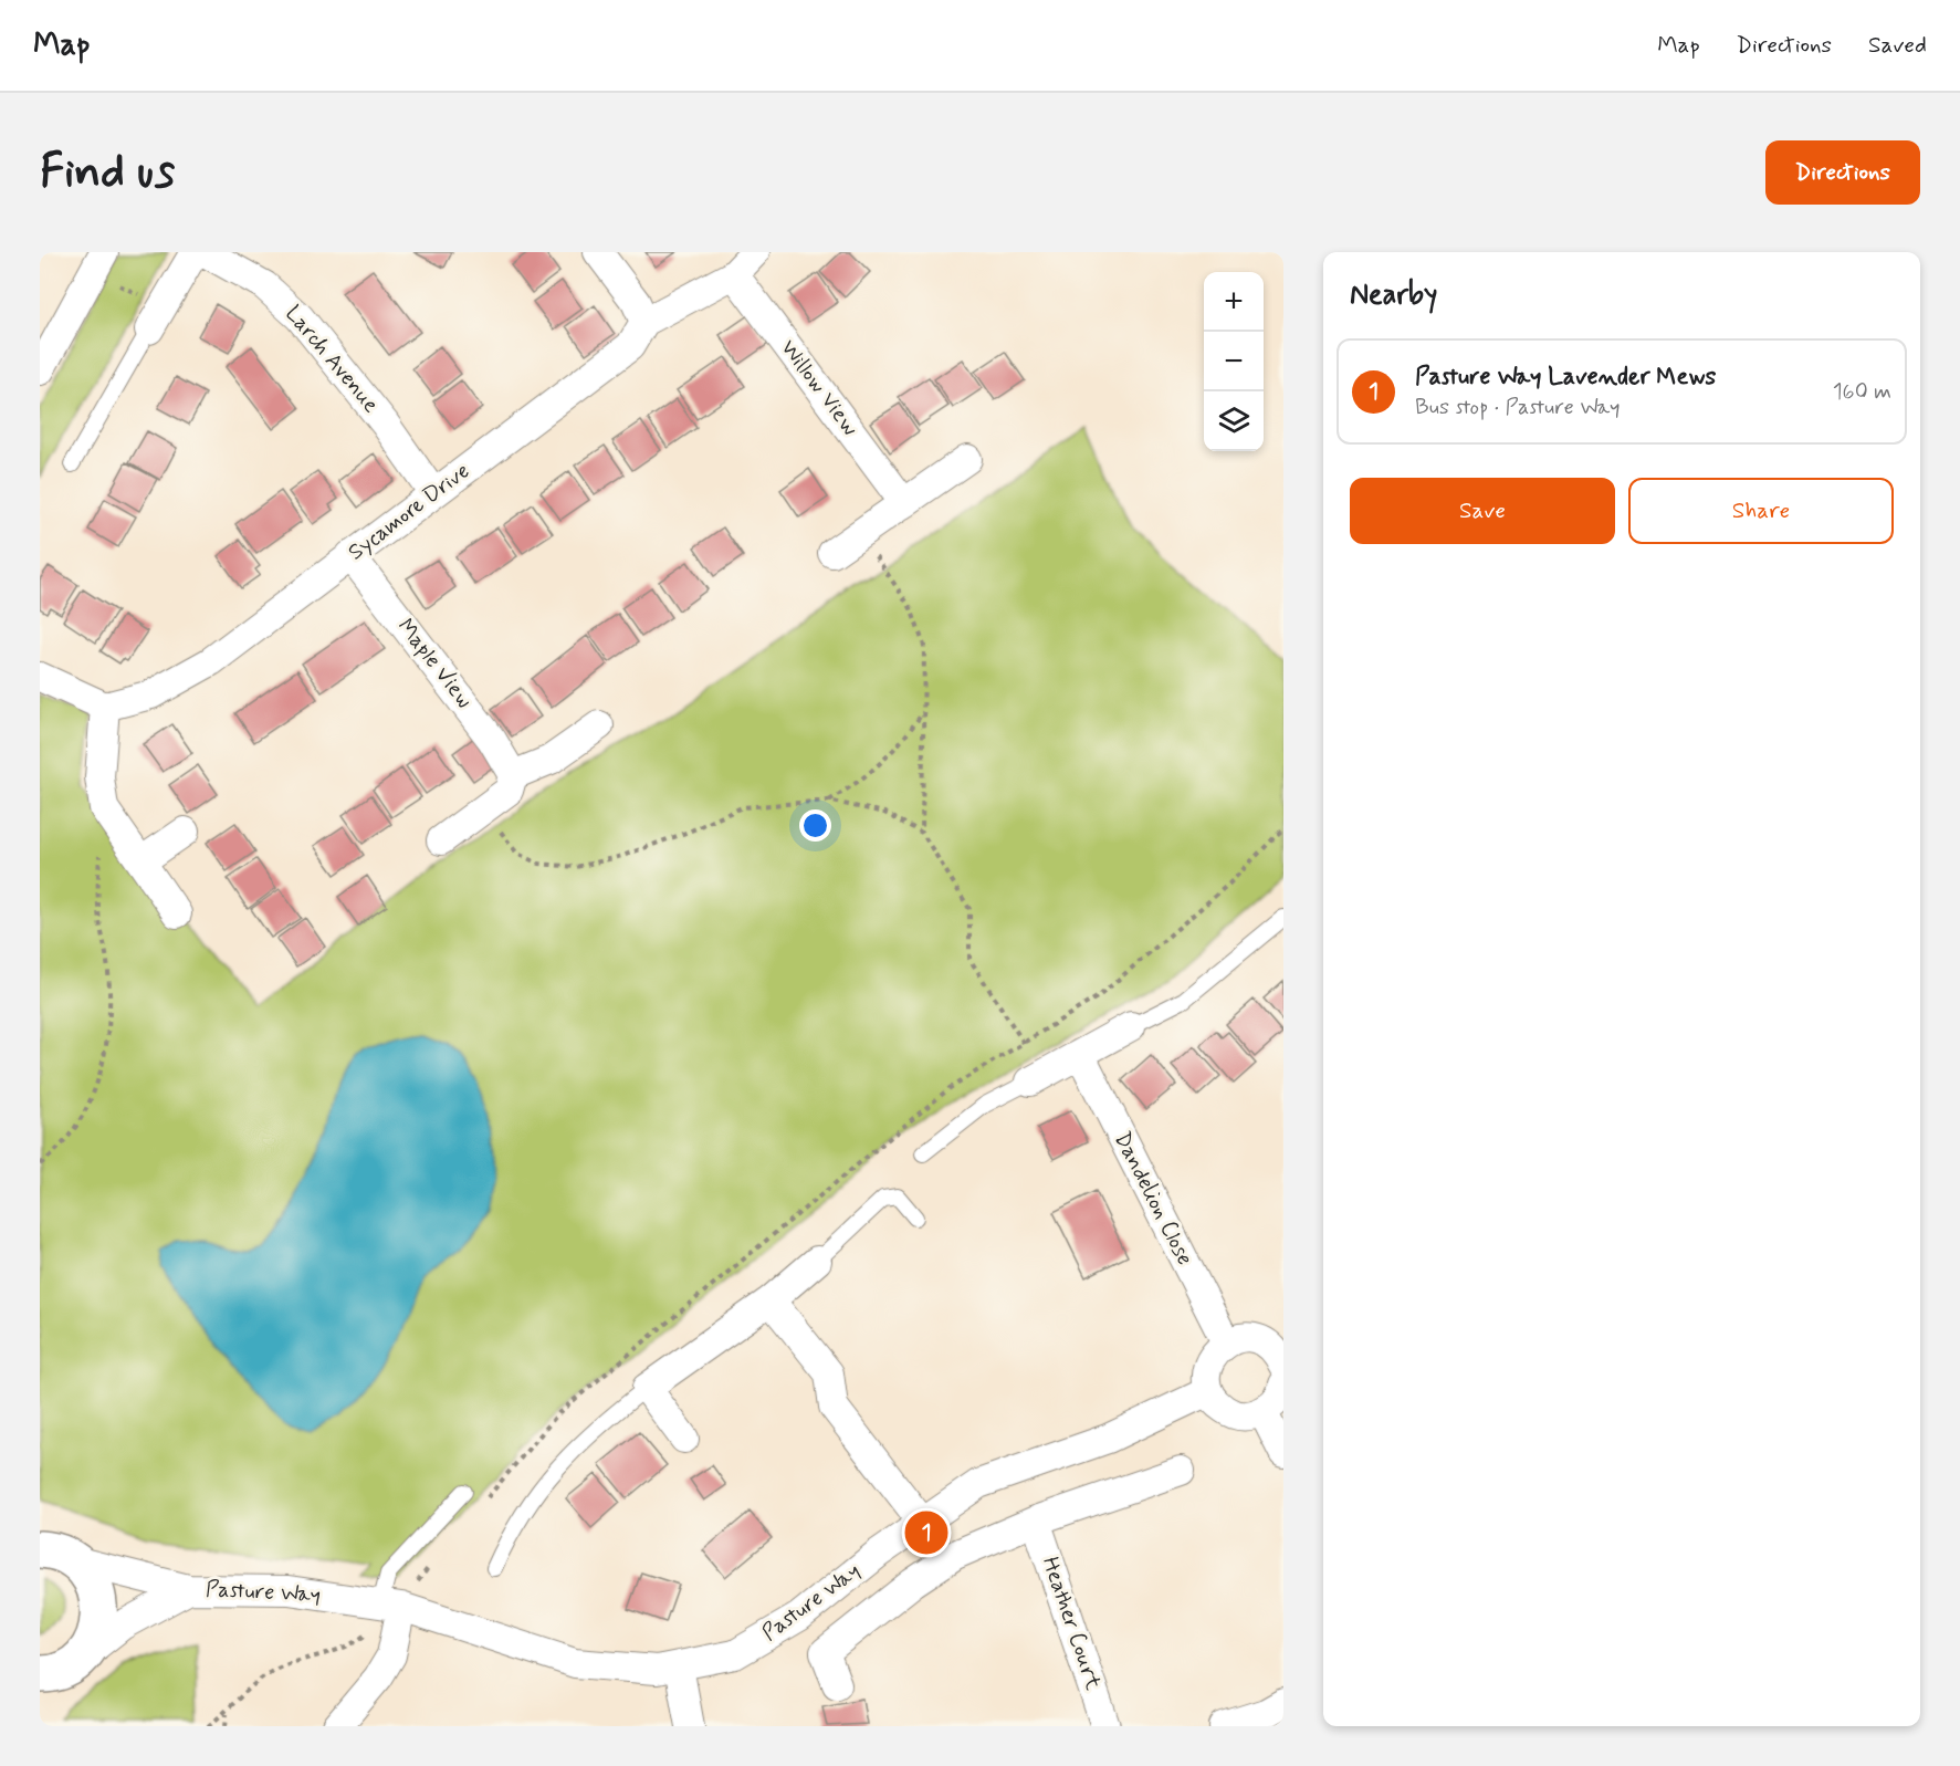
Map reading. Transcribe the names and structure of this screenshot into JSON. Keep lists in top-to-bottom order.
{
  "streets": {
    "street": [
      "Larch Avenue",
      "Willow View",
      "Sycamore Drive",
      "Maple View",
      "Dandelion Close",
      "Pasture Way",
      "Heather Court"
    ]
  },
  "crossings": [
    ["Larch Avenue", "Sycamore Drive"],
    ["Willow View", "Sycamore Drive"],
    ["Sycamore Drive", "Maple View"]
  ],
  "page": {
    "header": "Map",
    "nav": ["Map", "Directions", "Saved"],
    "buttons": [
      "Directions",
      ["Save", "Share"]
    ],
    "title": "Find us",
    "heading": "Nearby",
    "map_buttons": ["+", "−"],
    "list": [
      {
        "mark": "1",
        "name": "Pasture Way Lavender Mews",
        "note": "Bus stop · Pasture Way",
        "value": "160 m"
      }
    ],
    "pins": "1"
  }
}
